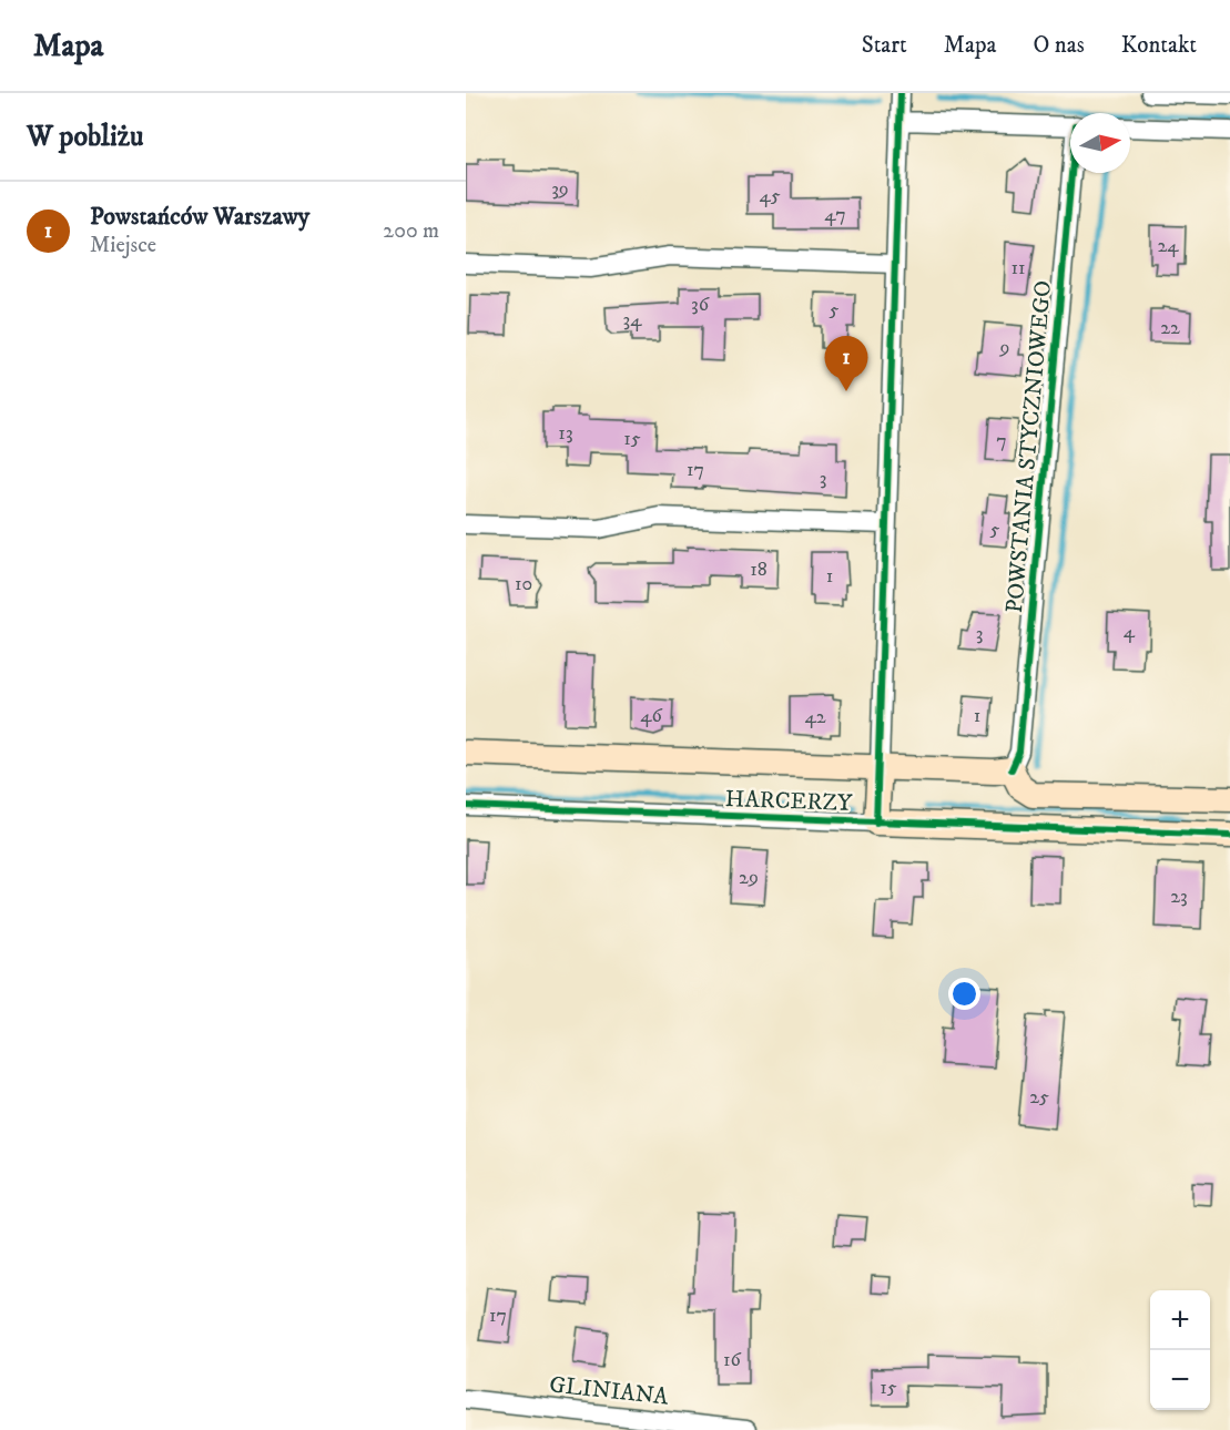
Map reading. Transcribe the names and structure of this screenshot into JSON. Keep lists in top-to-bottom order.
{
  "streets": {
    "street": ["POWSTANIA STYCZNIOWEGO", "HARCERZY", "GLINIANA"]
  },
  "crossings": [
    ["POWSTANIA STYCZNIOWEGO", "HARCERZY"]
  ],
  "house_numbers": [
    "39",
    "45",
    "47",
    "24",
    "11",
    "36",
    "5",
    "34",
    "22",
    "9",
    "13",
    "15",
    "7",
    "17",
    "3",
    "5",
    "18",
    "1",
    "10",
    "4",
    "3",
    "46",
    "1",
    "42",
    "29",
    "23",
    "25",
    "17",
    "16",
    "15"
  ],
  "north": "right",
  "page": {
    "header": "Mapa",
    "nav": [
      "Start",
      "Mapa",
      "O nas",
      "Kontakt"
    ],
    "heading": "W pobliżu",
    "list": [
      {
        "mark": "1",
        "name": "Powstańców Warszawy",
        "note": "Miejsce",
        "value": "200 m"
      }
    ],
    "pins": "1",
    "map_buttons": ["+", "−"]
  }
}
